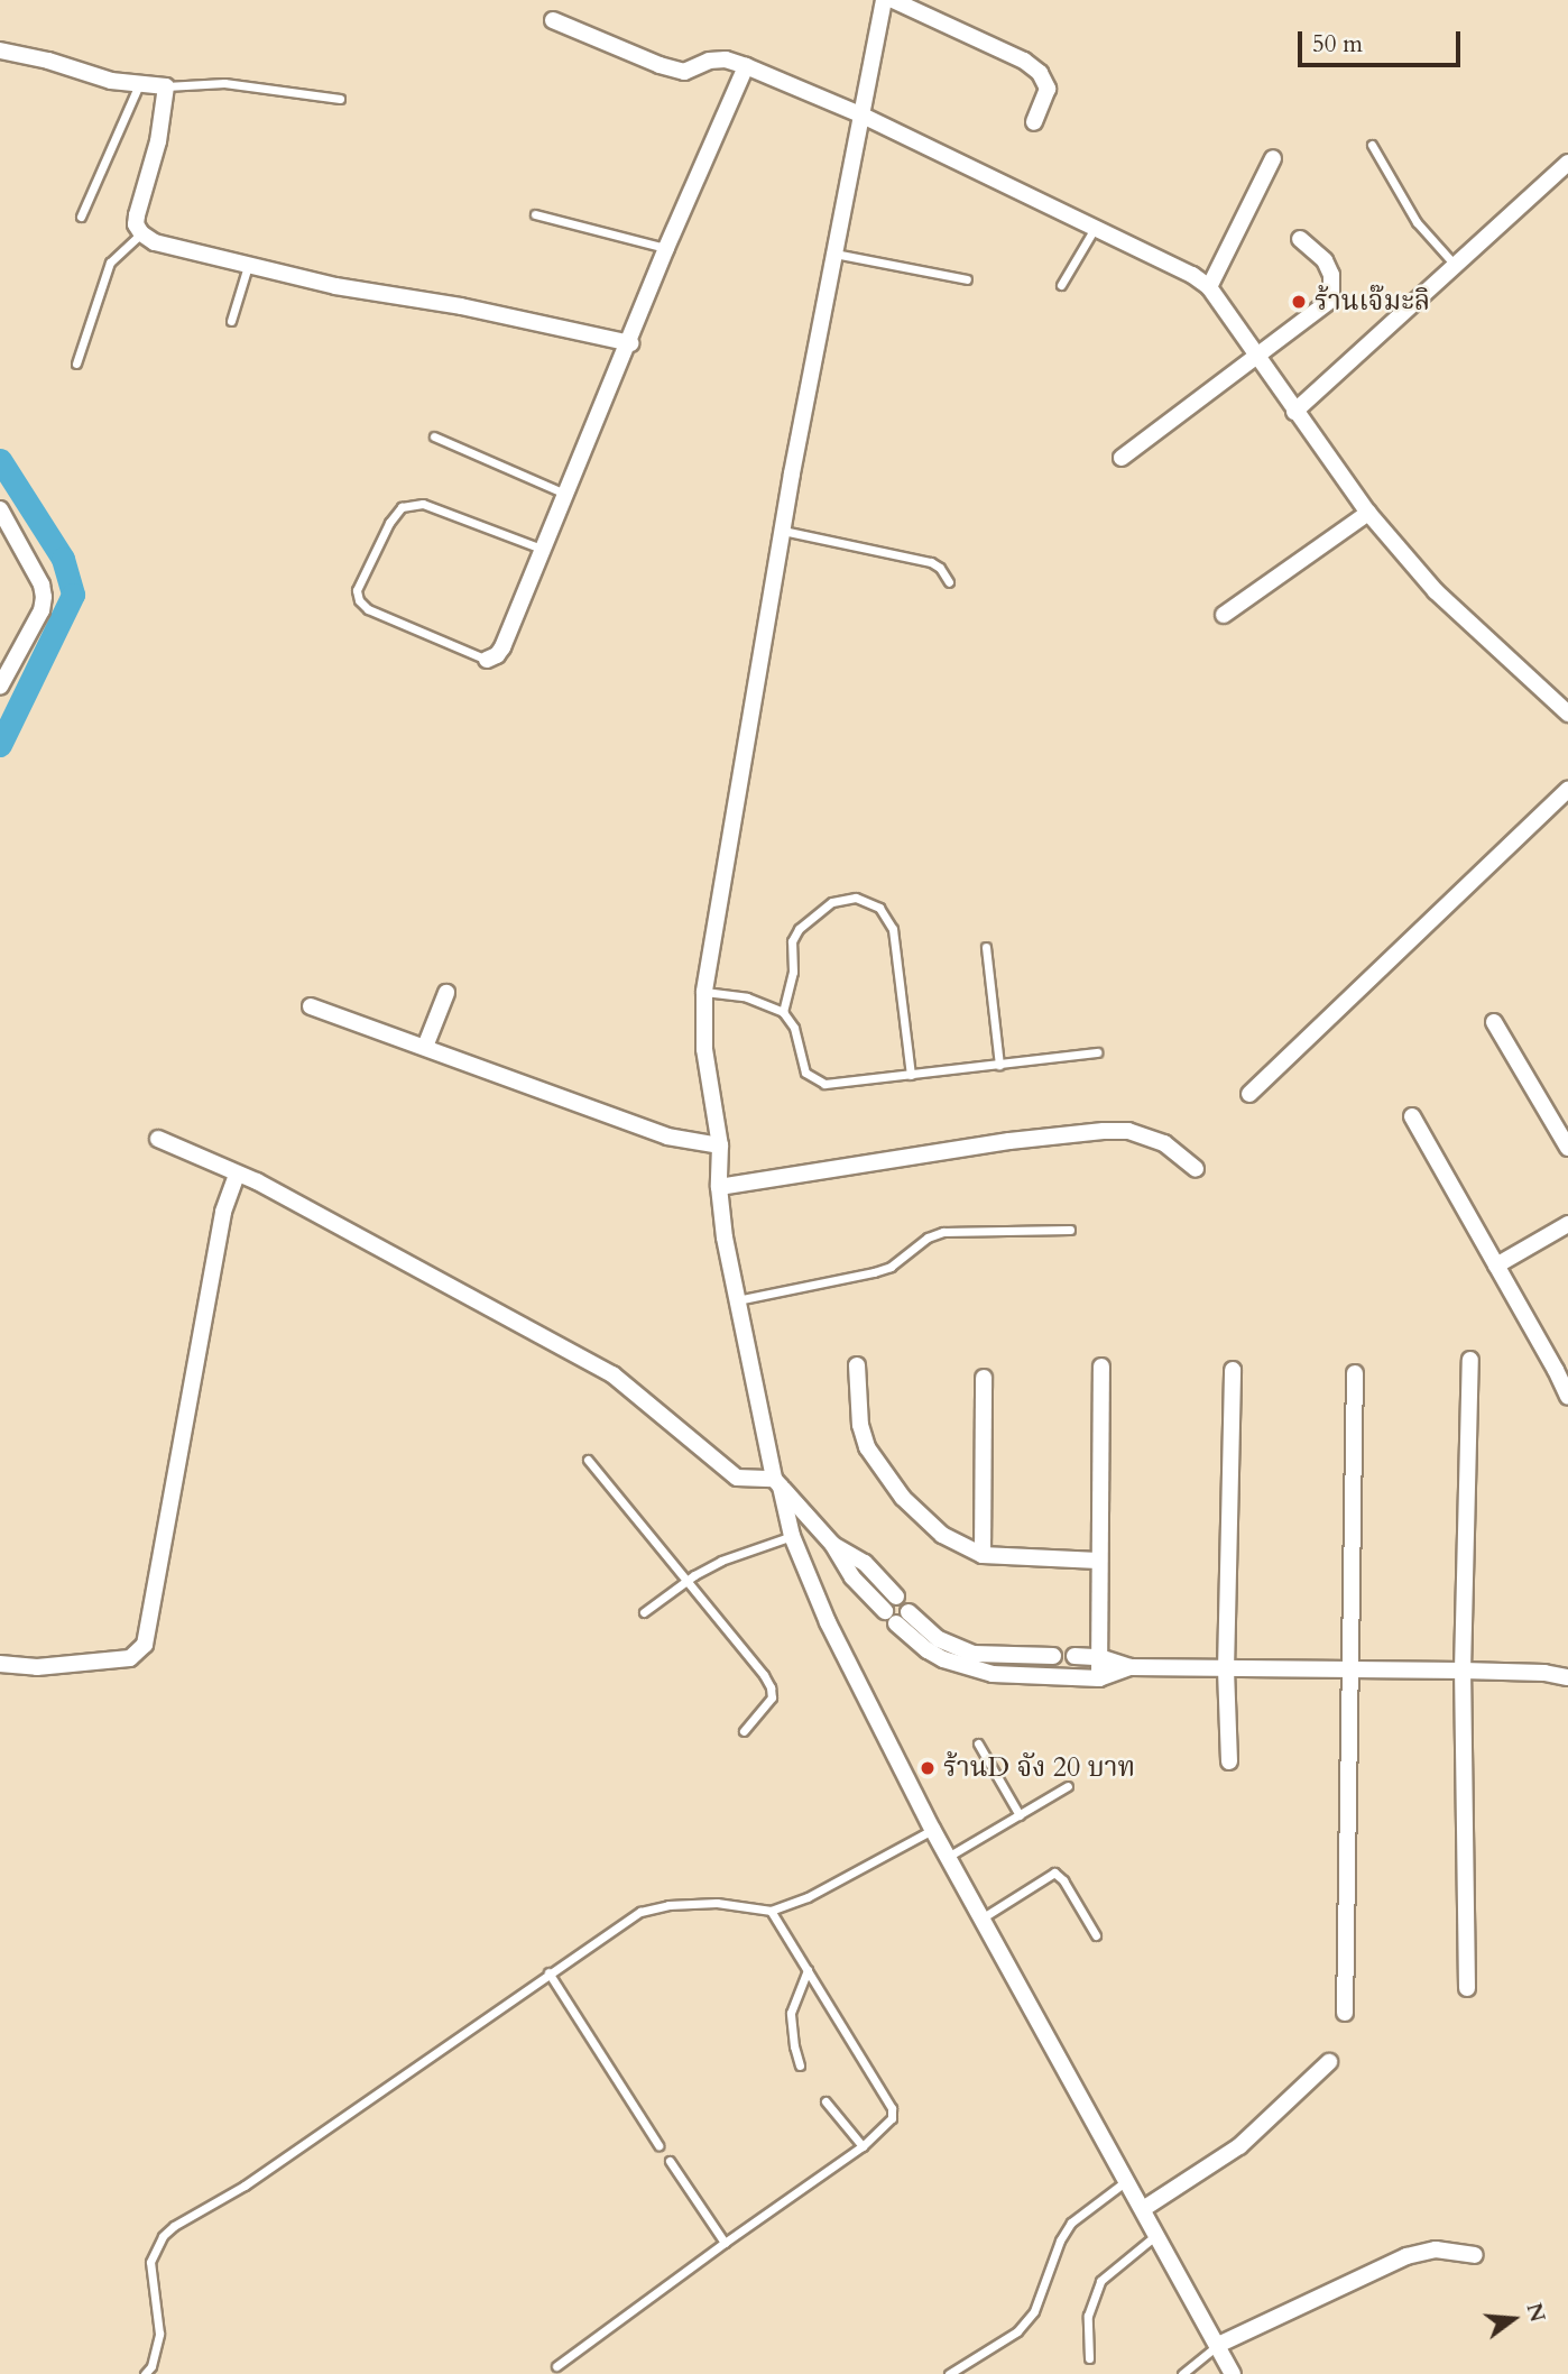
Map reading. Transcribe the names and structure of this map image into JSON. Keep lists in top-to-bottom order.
{
  "places": ["ร้านเจ๊มะลิ", "ร้านD จัง 20 บาท"],
  "scale_bar": "50 m",
  "north": "right"
}
